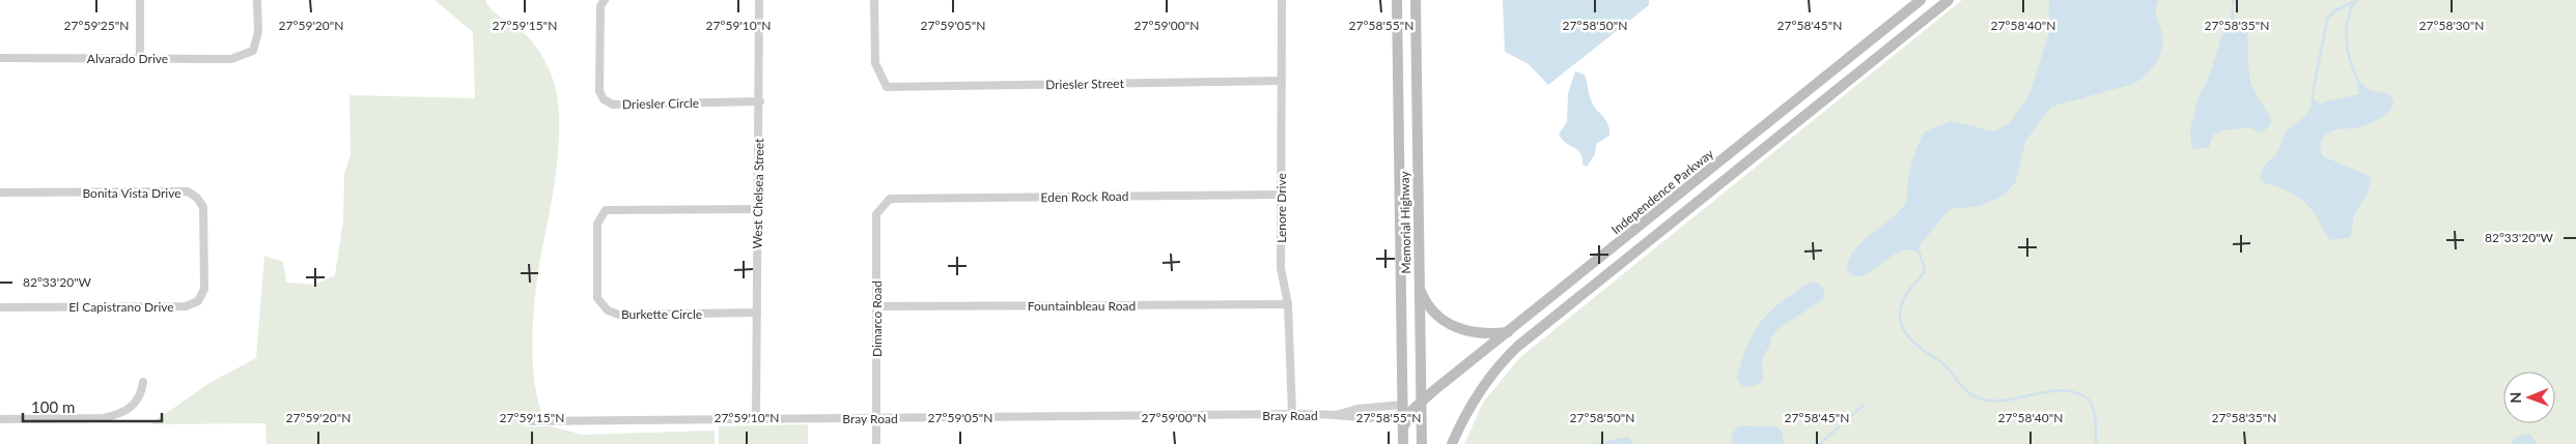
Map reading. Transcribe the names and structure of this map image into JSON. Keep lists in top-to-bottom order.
{
  "streets": {
    "main road": ["Independence Parkway", "Memorial Highway"],
    "street": [
      "Alvarado Drive",
      "Driesler Street",
      "Driesler Circle",
      "Bonita Vista Drive",
      "West Chelsea Street",
      "Eden Rock Road",
      "Lenore Drive",
      "Fountainbleau Road",
      "El Capistrano Drive",
      "Burkette Circle",
      "Dimarco Road",
      "Bray Road"
    ]
  },
  "crossings": [
    ["Driesler Street", "Lenore Drive"],
    ["Driesler Circle", "West Chelsea Street"],
    ["Independence Parkway", "Memorial Highway"],
    ["Independence Parkway", "Bray Road"],
    ["Bonita Vista Drive", "El Capistrano Drive"],
    ["West Chelsea Street", "Burkette Circle"],
    ["West Chelsea Street", "Bray Road"],
    ["Eden Rock Road", "Lenore Drive"],
    ["Eden Rock Road", "Dimarco Road"],
    ["Lenore Drive", "Fountainbleau Road"],
    ["Lenore Drive", "Bray Road"],
    ["Memorial Highway", "Bray Road"],
    ["Fountainbleau Road", "Dimarco Road"],
    ["Dimarco Road", "Bray Road"]
  ],
  "scale_bar": "100 m",
  "north": "left",
  "coordinates": [
    "27°59'25\"N",
    "27°59'20\"N",
    "27°59'15\"N",
    "27°59'10\"N",
    "27°59'05\"N",
    "27°59'00\"N",
    "27°58'55\"N",
    "27°58'50\"N",
    "27°58'45\"N",
    "27°58'40\"N",
    "27°58'35\"N",
    "27°58'30\"N",
    "82°33'20\"W"
  ]
}
